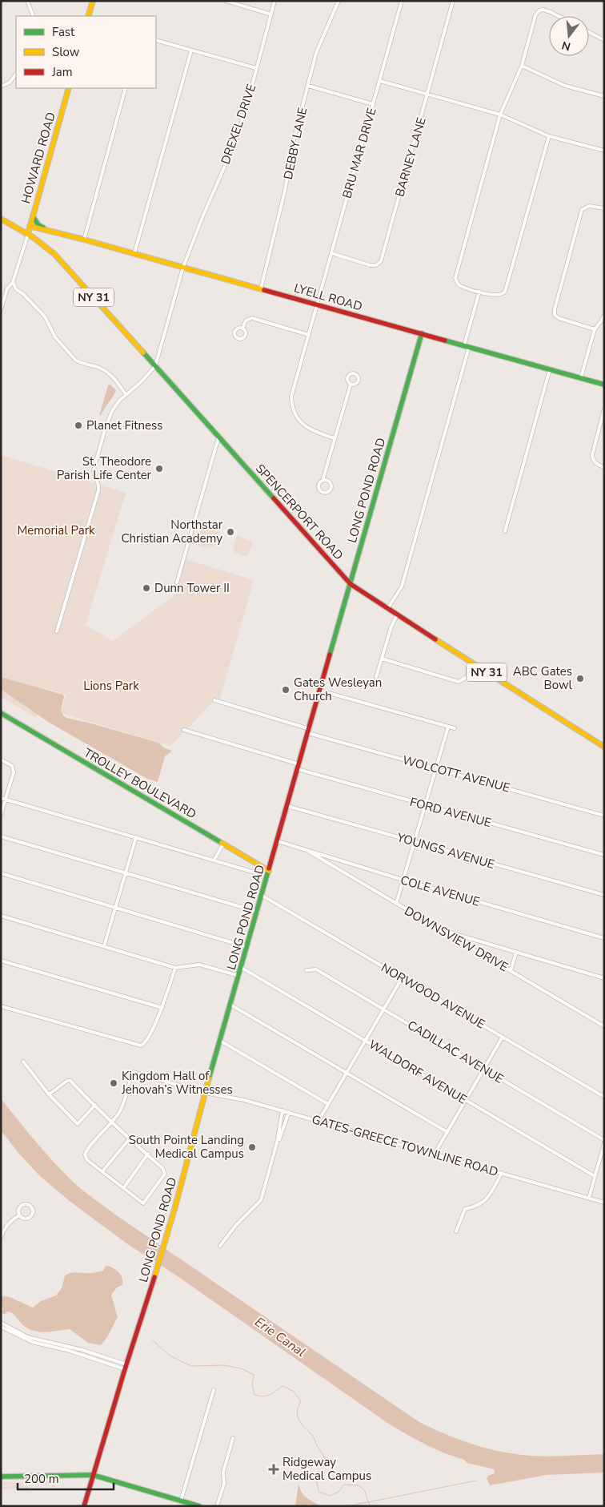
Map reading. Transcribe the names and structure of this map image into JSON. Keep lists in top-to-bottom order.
{
  "streets": {
    "main road": [
      "HOWARD ROAD",
      "NY 31",
      "LYELL ROAD",
      "LONG POND ROAD",
      "SPENCERPORT ROAD",
      "TROLLEY BOULEVARD"
    ],
    "street": [
      "DREXEL DRIVE",
      "DEBBY LANE",
      "BRU MAR DRIVE",
      "BARNEY LANE",
      "WOLCOTT AVENUE",
      "FORD AVENUE",
      "YOUNGS AVENUE",
      "COLE AVENUE",
      "DOWNSVIEW DRIVE",
      "NORWOOD AVENUE",
      "CADILLAC AVENUE",
      "WALDORF AVENUE",
      "GATES-GREECE TOWNLINE ROAD"
    ]
  },
  "crossings": [
    ["DREXEL DRIVE", "LYELL ROAD"],
    ["DREXEL DRIVE", "SPENCERPORT ROAD"],
    ["DEBBY LANE", "LYELL ROAD"],
    ["BRU MAR DRIVE", "BARNEY LANE"],
    ["BRU MAR DRIVE", "LYELL ROAD"],
    ["HOWARD ROAD", "NY 31"],
    ["HOWARD ROAD", "LYELL ROAD"],
    ["HOWARD ROAD", "SPENCERPORT ROAD"],
    ["NY 31", "SPENCERPORT ROAD"],
    ["LYELL ROAD", "LONG POND ROAD"],
    ["LONG POND ROAD", "SPENCERPORT ROAD"],
    ["LONG POND ROAD", "WOLCOTT AVENUE"],
    ["LONG POND ROAD", "TROLLEY BOULEVARD"],
    ["LONG POND ROAD", "FORD AVENUE"],
    ["LONG POND ROAD", "YOUNGS AVENUE"],
    ["LONG POND ROAD", "COLE AVENUE"],
    ["LONG POND ROAD", "NORWOOD AVENUE"],
    ["LONG POND ROAD", "WALDORF AVENUE"],
    ["LONG POND ROAD", "GATES-GREECE TOWNLINE ROAD"],
    ["COLE AVENUE", "DOWNSVIEW DRIVE"]
  ],
  "water": ["Erie Canal"],
  "parks": ["Memorial Park", "Lions Park"],
  "places": {
    "other": [
      "Planet Fitness",
      "St. Theodore Parish Life Center",
      "Northstar Christian Academy",
      "Dunn Tower II",
      "ABC Gates Bowl",
      "Gates Wesleyan Church",
      "Kingdom Hall of Jehovah’s Witnesses",
      "South Pointe Landing Medical Campus"
    ],
    "health": ["Ridgeway Medical Campus"]
  },
  "legend": ["Fast", "Slow", "Jam"],
  "scale_bar": "200 m",
  "north": "bottom"
}
